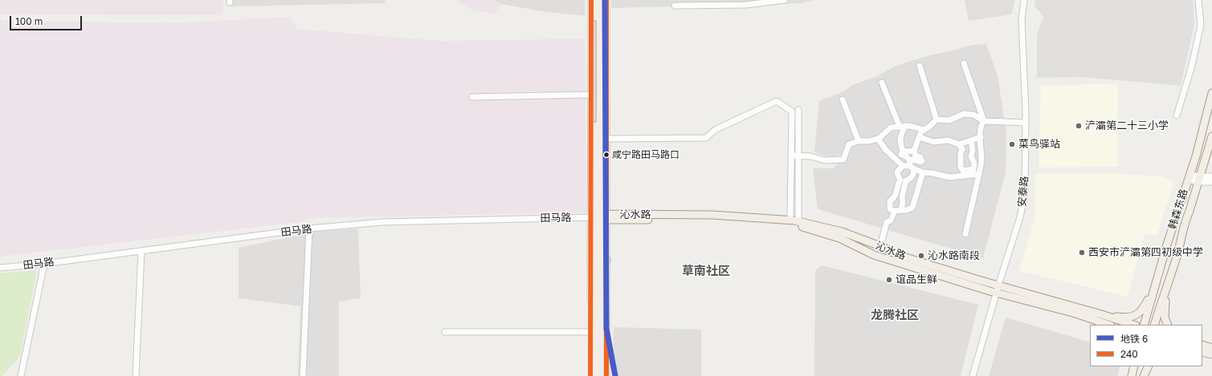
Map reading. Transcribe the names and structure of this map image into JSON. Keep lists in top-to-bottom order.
{
  "streets": {
    "main road": ["韩森东路", "沁水路"],
    "street": ["安泰路", "田马路"]
  },
  "crossings": [
    ["安泰路", "沁水路"],
    ["沁水路", "田马路"]
  ],
  "districts": ["草南社区", "龙腾社区"],
  "places": [
    "浐灞第二十三小学",
    "菜鸟驿站",
    "咸宁路田马路口",
    "西安市浐灞第四初级中学",
    "沁水路南段",
    "谊品生鲜"
  ],
  "lines": ["metro line 6", "transit line 240"],
  "legend": ["地铁 6", "240"],
  "scale_bar": "100 m"
}
